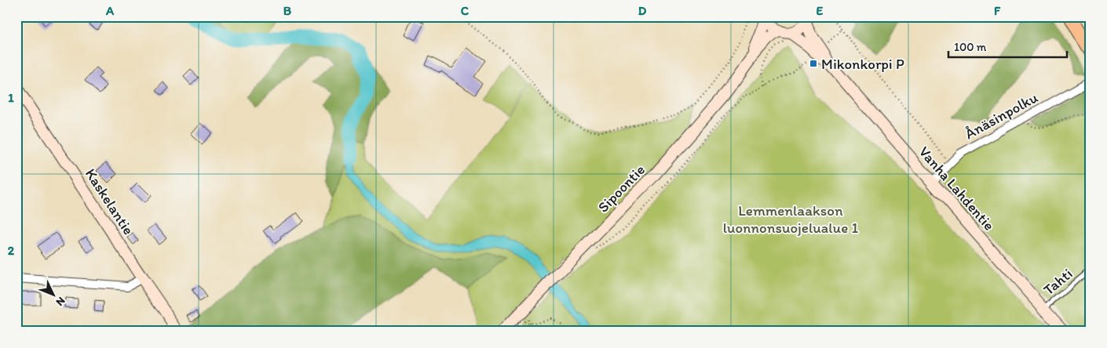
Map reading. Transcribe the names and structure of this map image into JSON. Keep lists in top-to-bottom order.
{
  "streets": {
    "main road": ["Sipoontie", "Vanha Lahdentie", "Kaskelantie"],
    "street": ["Ånäsinpolku"],
    "lane": ["Tahti"]
  },
  "crossings": [
    ["Ånäsinpolku", "Vanha Lahdentie"],
    ["Vanha Lahdentie", "Tahti"]
  ],
  "parks": ["Lemmenlaakson luonnonsuojelualue 1"],
  "places": {
    "transit": ["Mikonkorpi P"]
  },
  "scale_bar": "100 m",
  "north": "bottom right",
  "grid": {
    "columns": [
      "A",
      "B",
      "C",
      "D",
      "E",
      "F"
    ],
    "rows": ["1", "2"]
  }
}
